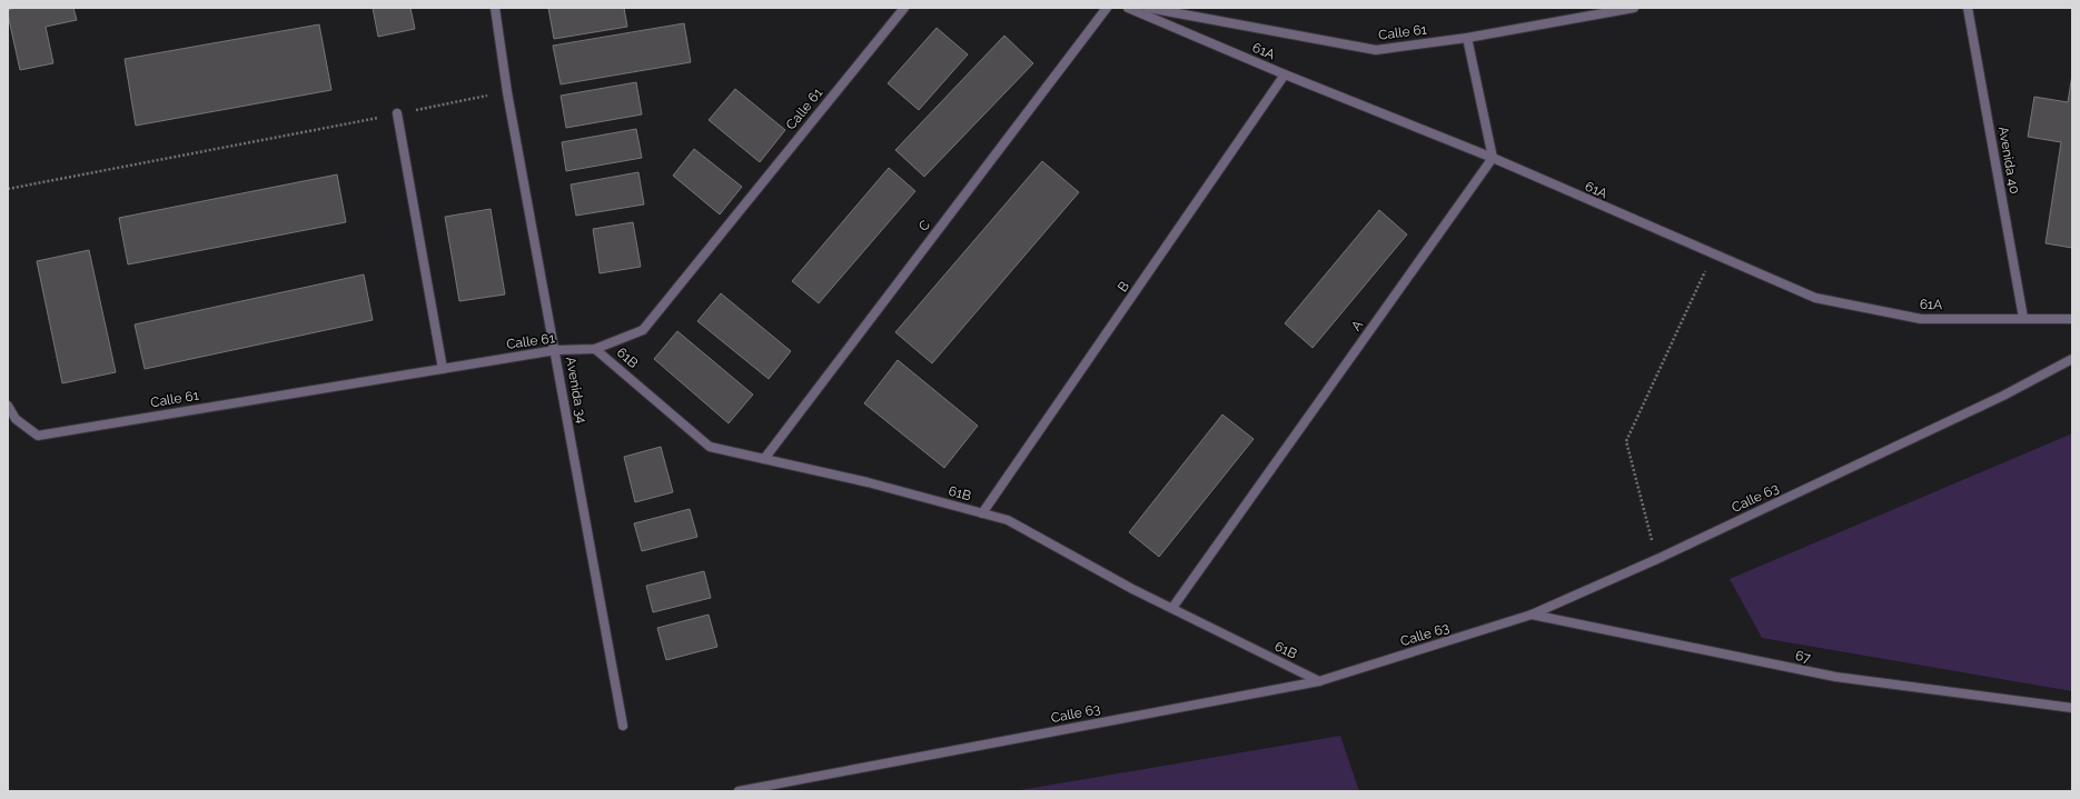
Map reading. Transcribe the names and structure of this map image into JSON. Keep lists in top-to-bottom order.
{
  "streets": {
    "street": [
      "Calle 61",
      "61A",
      "Avenida 40",
      "C",
      "B",
      "A",
      "61B",
      "Avenida 34",
      "Calle 63",
      "67"
    ]
  },
  "crossings": [
    ["Calle 61", "61B"],
    ["Calle 61", "Avenida 34"],
    ["61A", "Avenida 40"],
    ["61A", "B"],
    ["61A", "A"],
    ["C", "61B"],
    ["B", "61B"],
    ["A", "61B"],
    ["61B", "Calle 63"],
    ["Calle 63", "67"]
  ]
}
